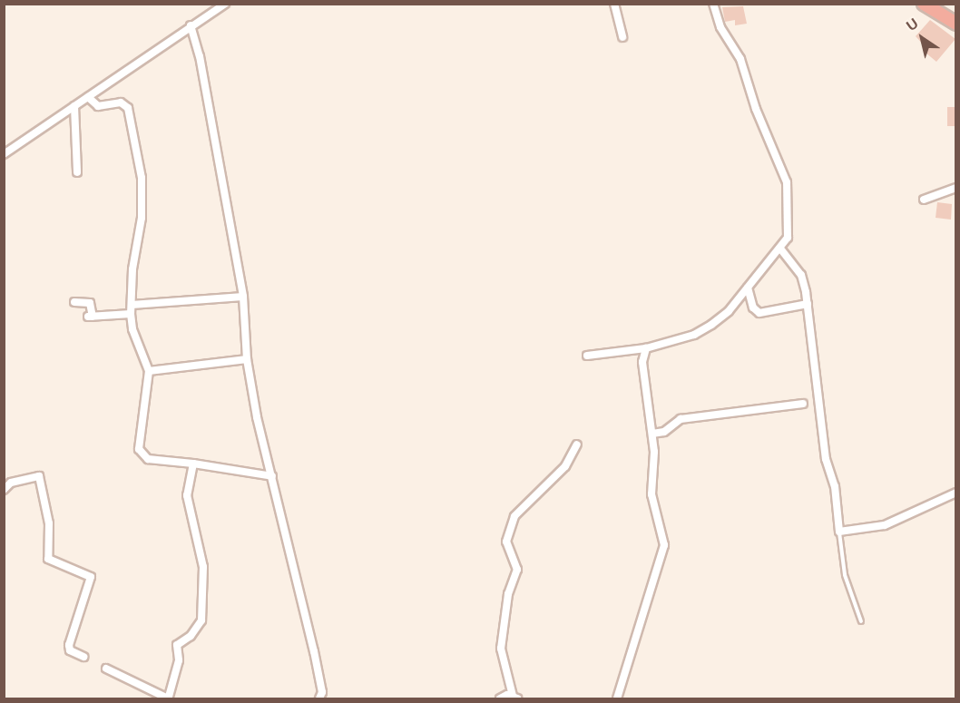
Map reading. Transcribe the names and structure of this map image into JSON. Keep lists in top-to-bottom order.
{
  "north": "top left"
}
